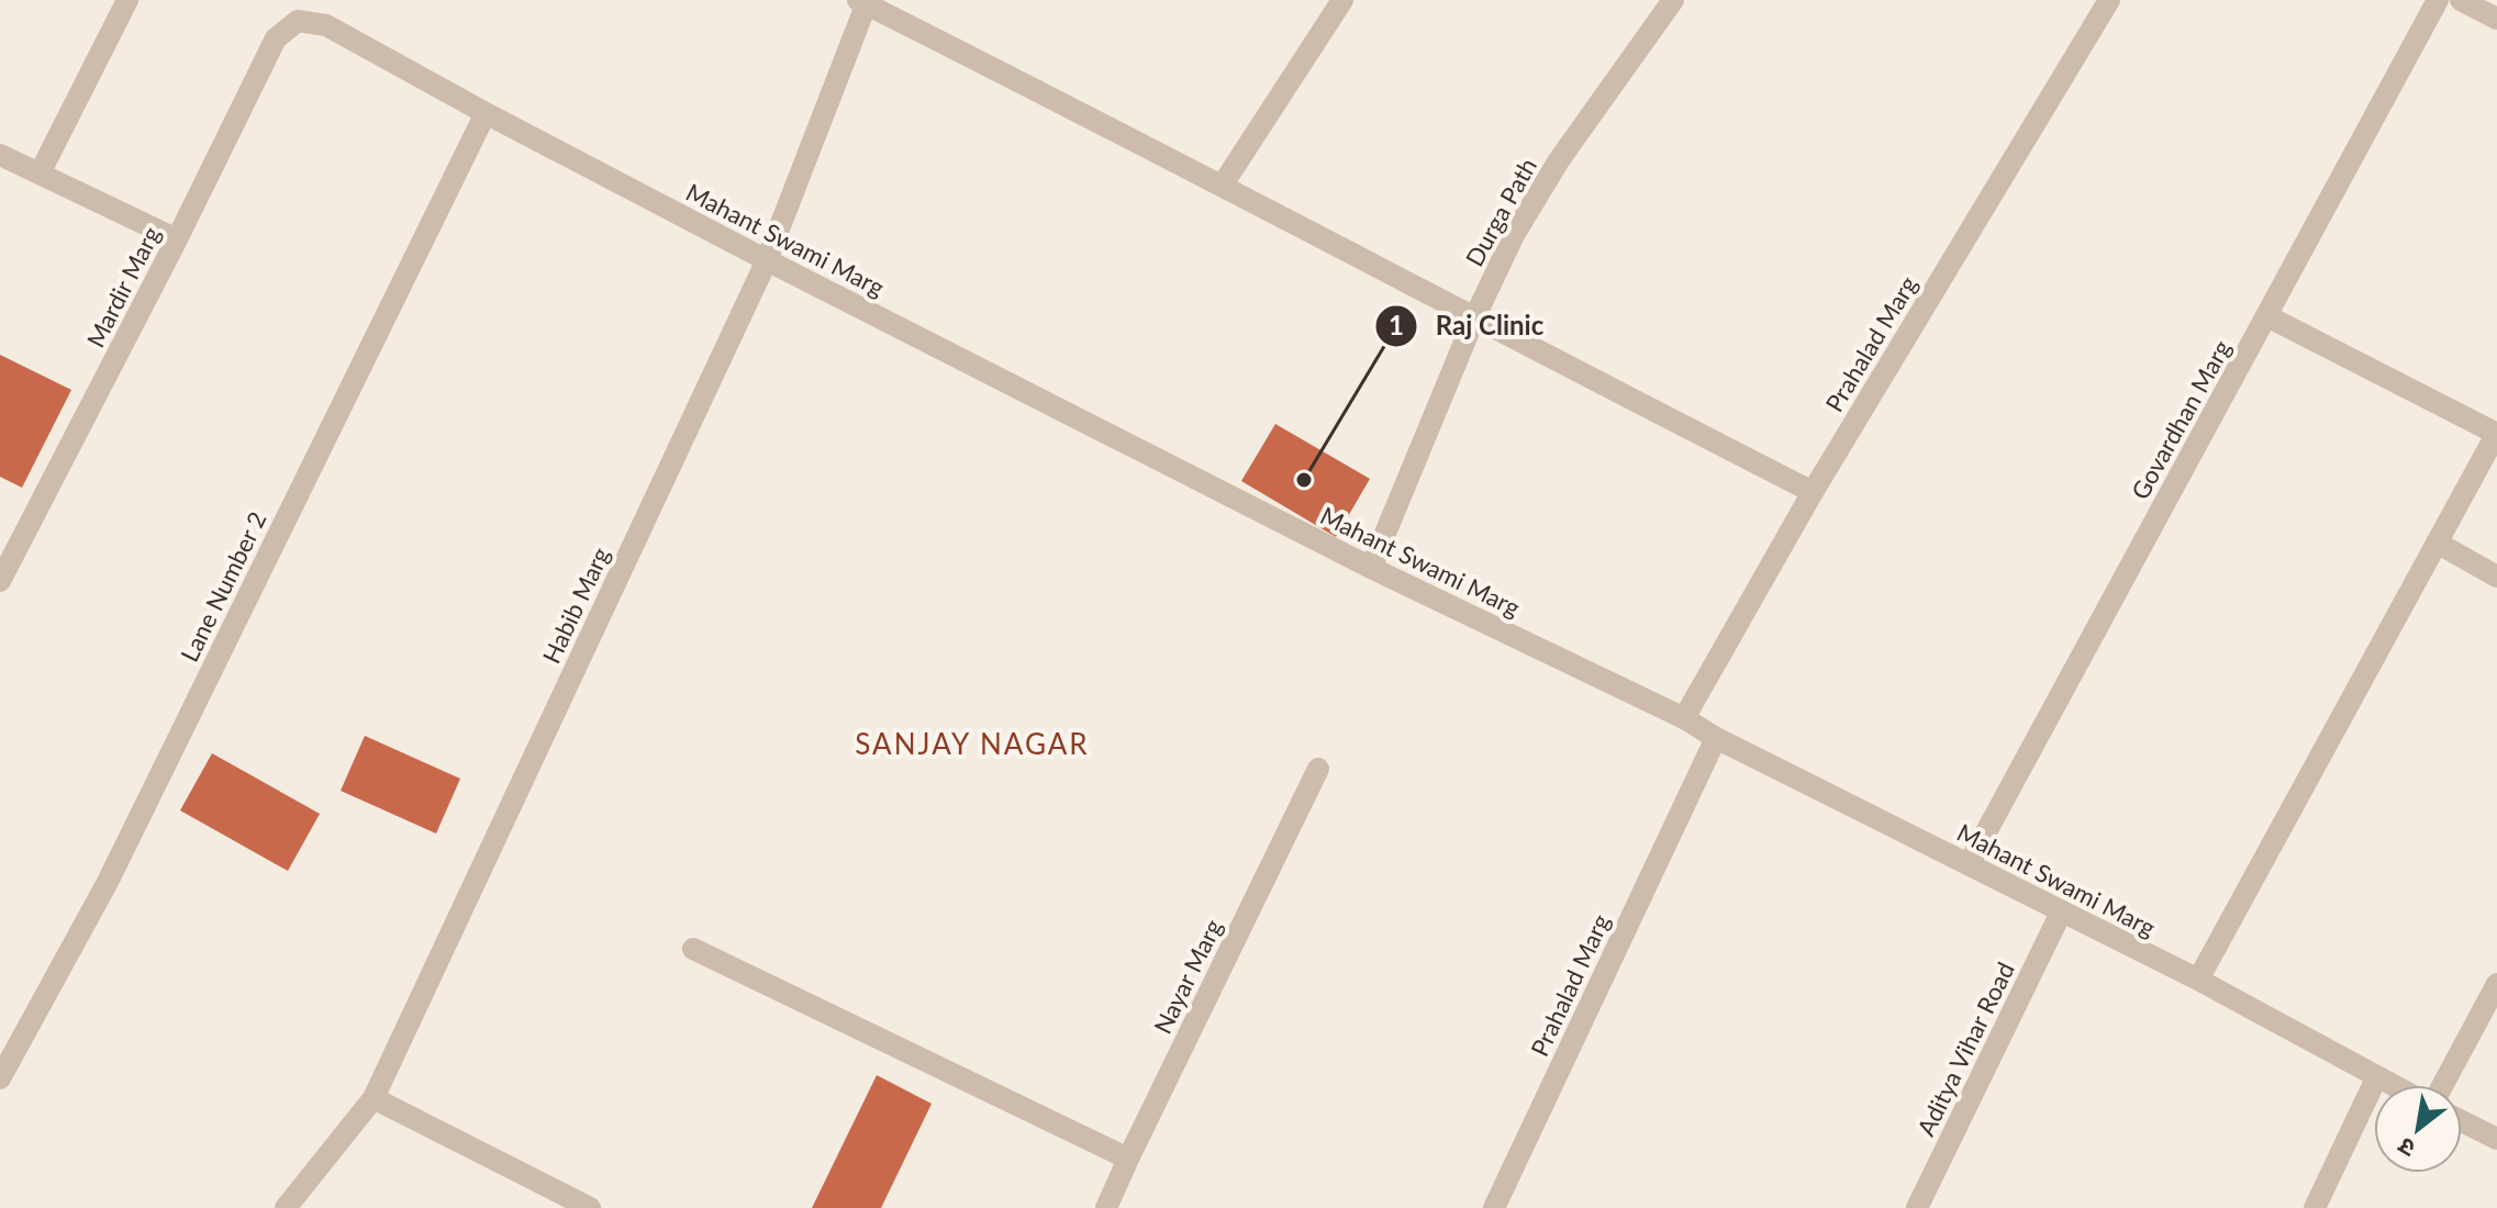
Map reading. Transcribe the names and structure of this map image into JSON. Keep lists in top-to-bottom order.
{
  "streets": {
    "street": [
      "Durga Path",
      "Mahant Swami Marg",
      "Mardir Marg",
      "Prahalad Marg",
      "Govardhan Marg",
      "Lane Number 2",
      "Habib Marg",
      "Nayar Marg",
      "Aditya Vihar Road"
    ]
  },
  "crossings": [
    ["Durga Path", "Mahant Swami Marg"],
    ["Mahant Swami Marg", "Mardir Marg"],
    ["Mahant Swami Marg", "Prahalad Marg"],
    ["Mahant Swami Marg", "Govardhan Marg"],
    ["Mahant Swami Marg", "Lane Number 2"],
    ["Mahant Swami Marg", "Habib Marg"],
    ["Mahant Swami Marg", "Aditya Vihar Road"]
  ],
  "districts": ["SANJAY NAGAR"],
  "places": ["Raj Clinic"],
  "north": "bottom left"
}
